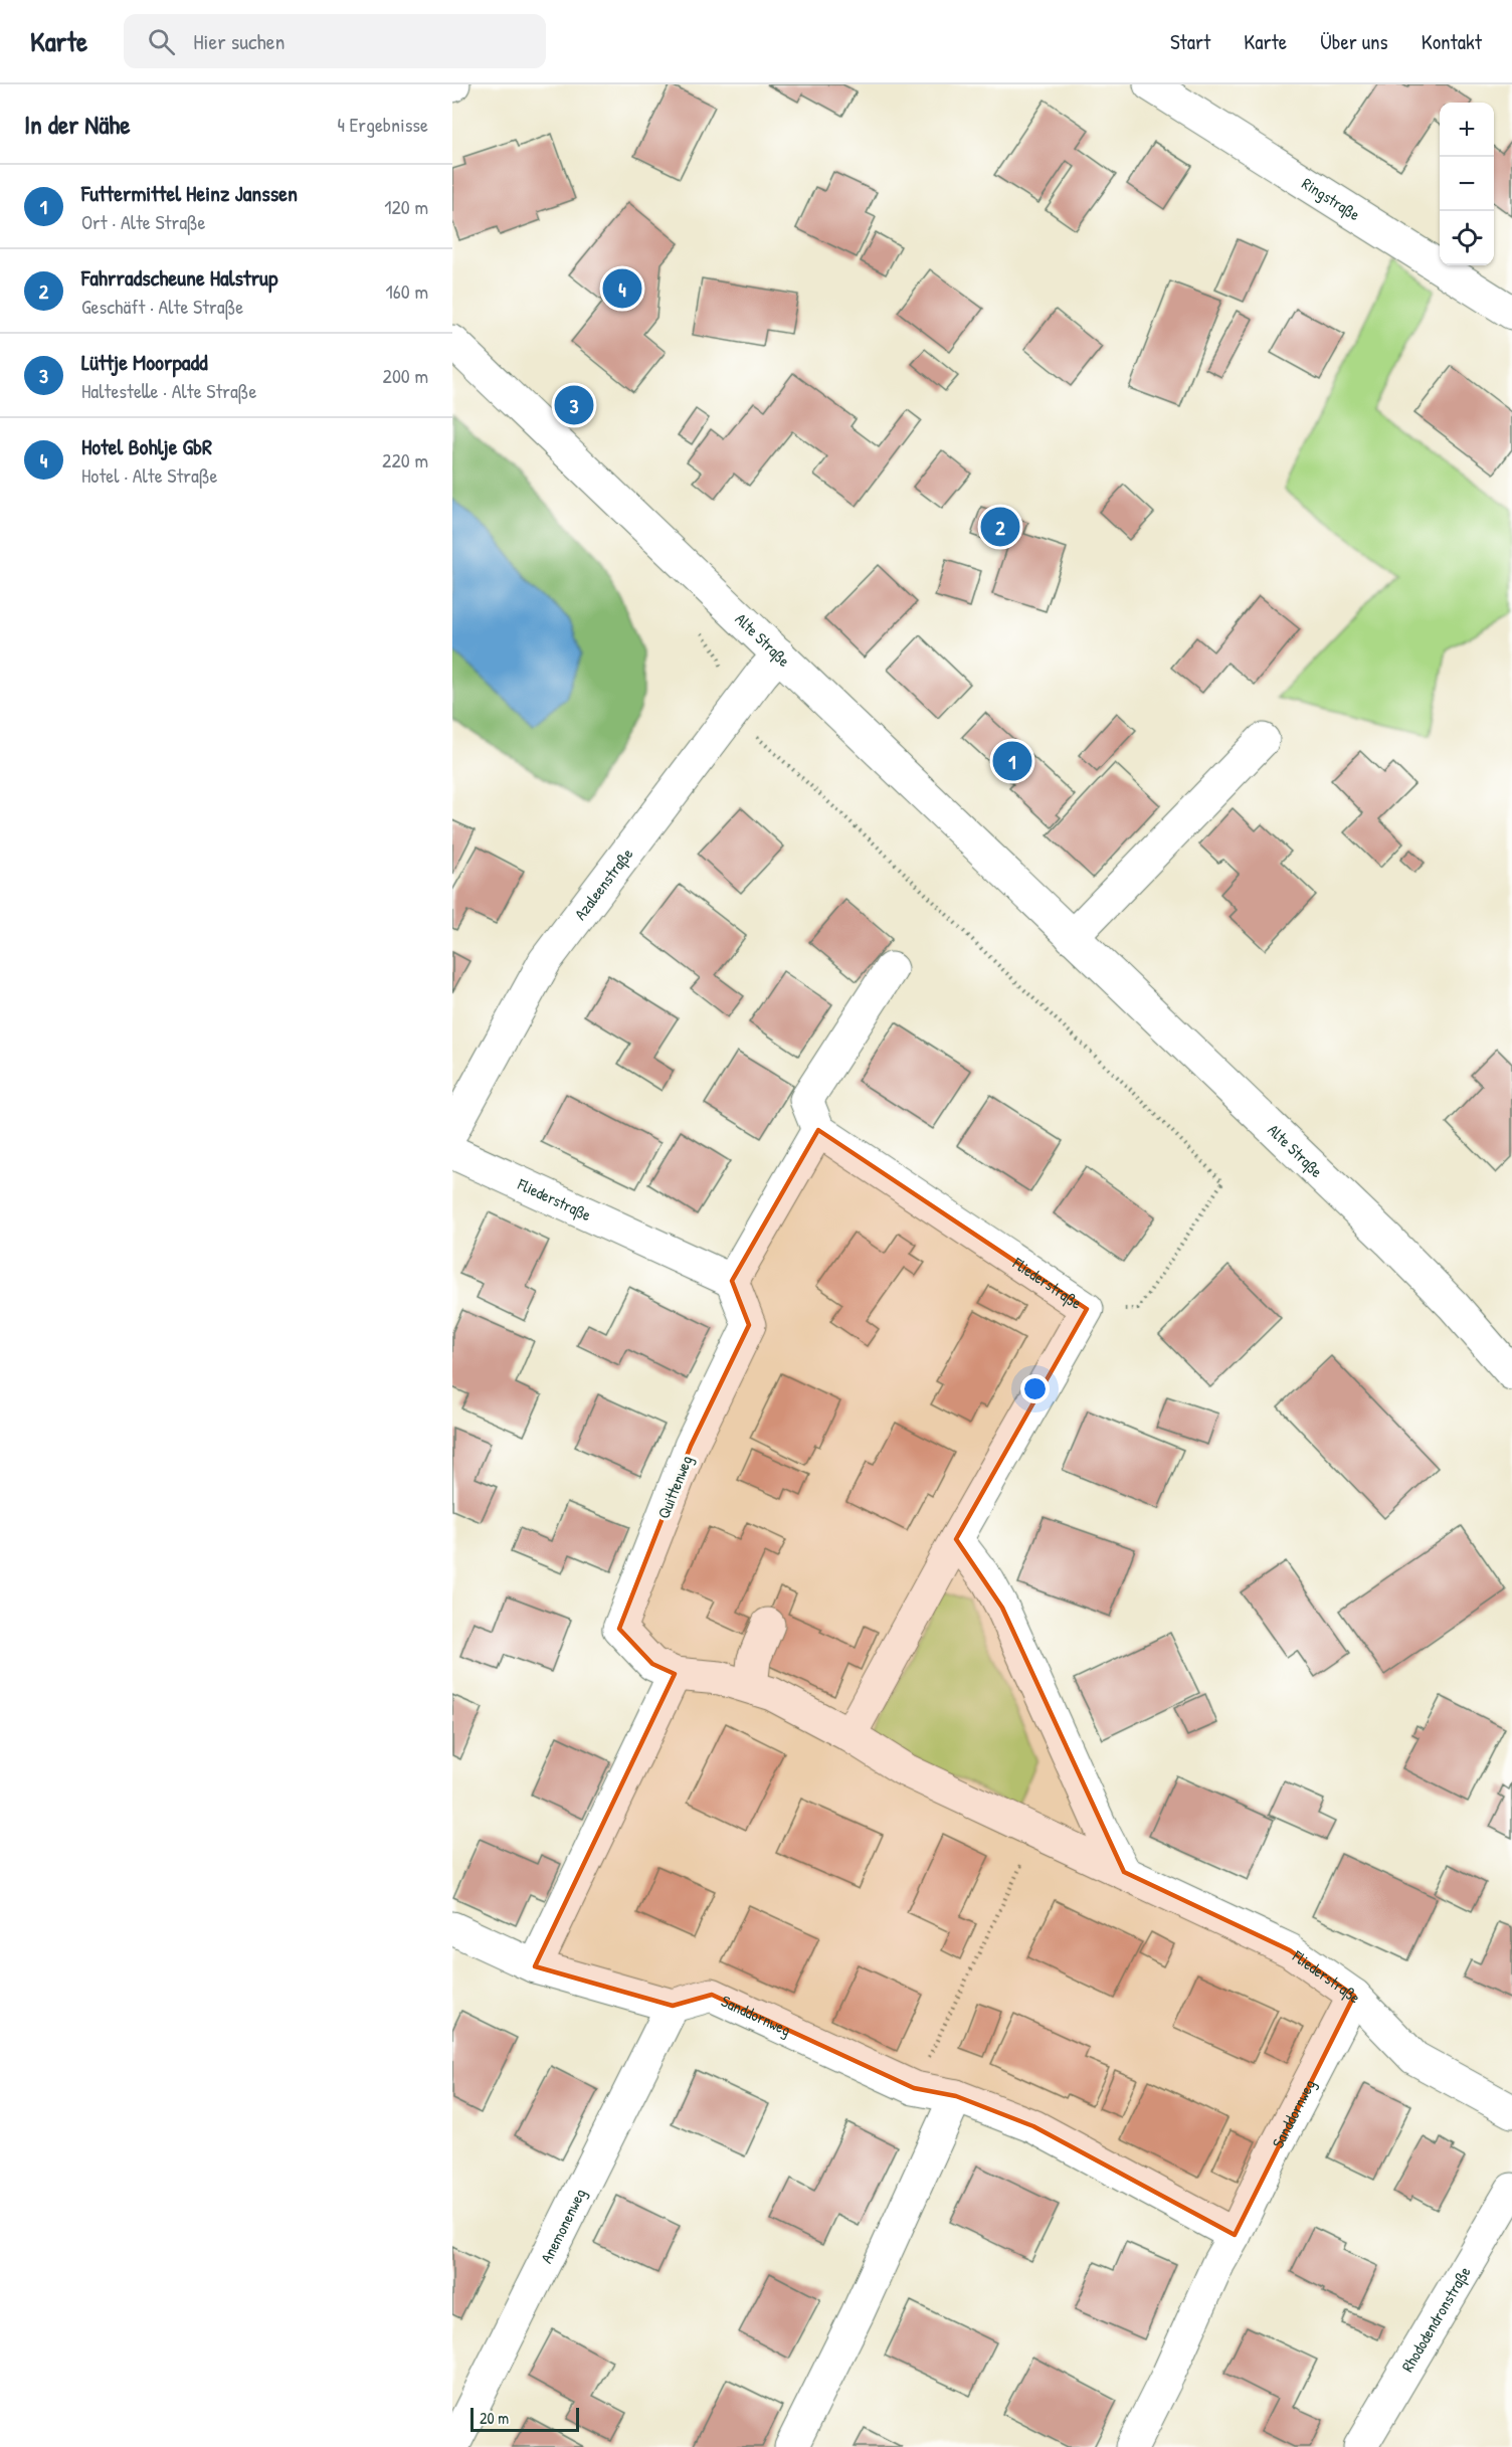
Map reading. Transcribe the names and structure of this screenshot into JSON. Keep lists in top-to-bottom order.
{
  "streets": {
    "street": [
      "Ringstraße",
      "Alte Straße",
      "Azaleenstraße",
      "Fliederstraße",
      "Quittenweg",
      "Sanddornweg",
      "Anemonenweg",
      "Rhododendronstraße"
    ]
  },
  "crossings": [
    ["Alte Straße", "Azaleenstraße"],
    ["Fliederstraße", "Quittenweg"],
    ["Fliederstraße", "Sanddornweg"],
    ["Sanddornweg", "Anemonenweg"]
  ],
  "scale_bar": "20 m",
  "page": {
    "header": "Karte",
    "search": "Hier suchen",
    "nav": [
      "Start",
      "Karte",
      "Über uns",
      "Kontakt"
    ],
    "heading": ["In der Nähe", "4 Ergebnisse"],
    "map_buttons": ["+", "−"],
    "list": [
      {
        "mark": "1",
        "name": "Futtermittel Heinz Janssen",
        "note": "Ort · Alte Straße",
        "value": "120 m"
      },
      {
        "mark": "2",
        "name": "Fahrradscheune Halstrup",
        "note": "Geschäft · Alte Straße",
        "value": "160 m"
      },
      {
        "mark": "3",
        "name": "Lüttje Moorpadd",
        "note": "Haltestelle · Alte Straße",
        "value": "200 m"
      },
      {
        "mark": "4",
        "name": "Hotel Bohlje GbR",
        "note": "Hotel · Alte Straße",
        "value": "220 m"
      }
    ],
    "pins": [
      "4",
      "3",
      "2",
      "1"
    ],
    "scale": "20 m"
  }
}
